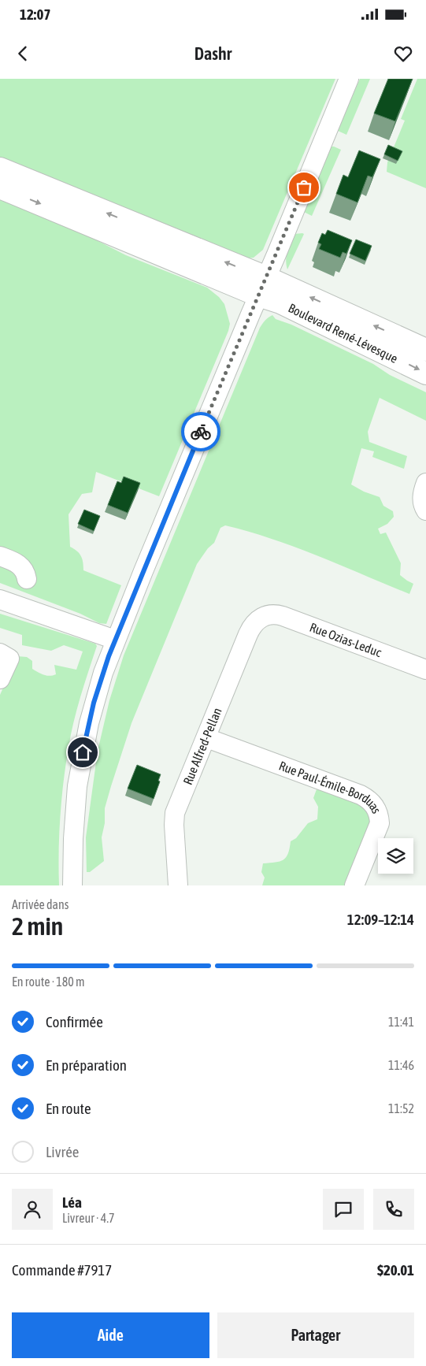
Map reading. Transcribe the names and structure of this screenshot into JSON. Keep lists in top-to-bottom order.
{
  "streets": {
    "main road": ["Boulevard René-Lévesque"],
    "street": ["Rue Ozias-Leduc", "Rue Alfred-Pellan", "Rue Paul-Émile-Borduas"]
  },
  "crossings": [
    ["Rue Ozias-Leduc", "Rue Alfred-Pellan"],
    ["Rue Alfred-Pellan", "Rue Paul-Émile-Borduas"]
  ],
  "page": {
    "status": "12:07",
    "header": "Dashr",
    "heading": ["2 min", "Arrivée dans", "12:09–12:14"],
    "panel": [
      "Léa",
      "Livreur · 4.7",
      "Commande #7917",
      "$20.01"
    ],
    "bar": "En route · 180 m",
    "list": [
      ["Confirmée", "11:41"],
      ["En préparation", "11:46"],
      ["En route", "11:52"],
      "Livrée"
    ],
    "buttons": ["Aide", "Partager"]
  }
}
